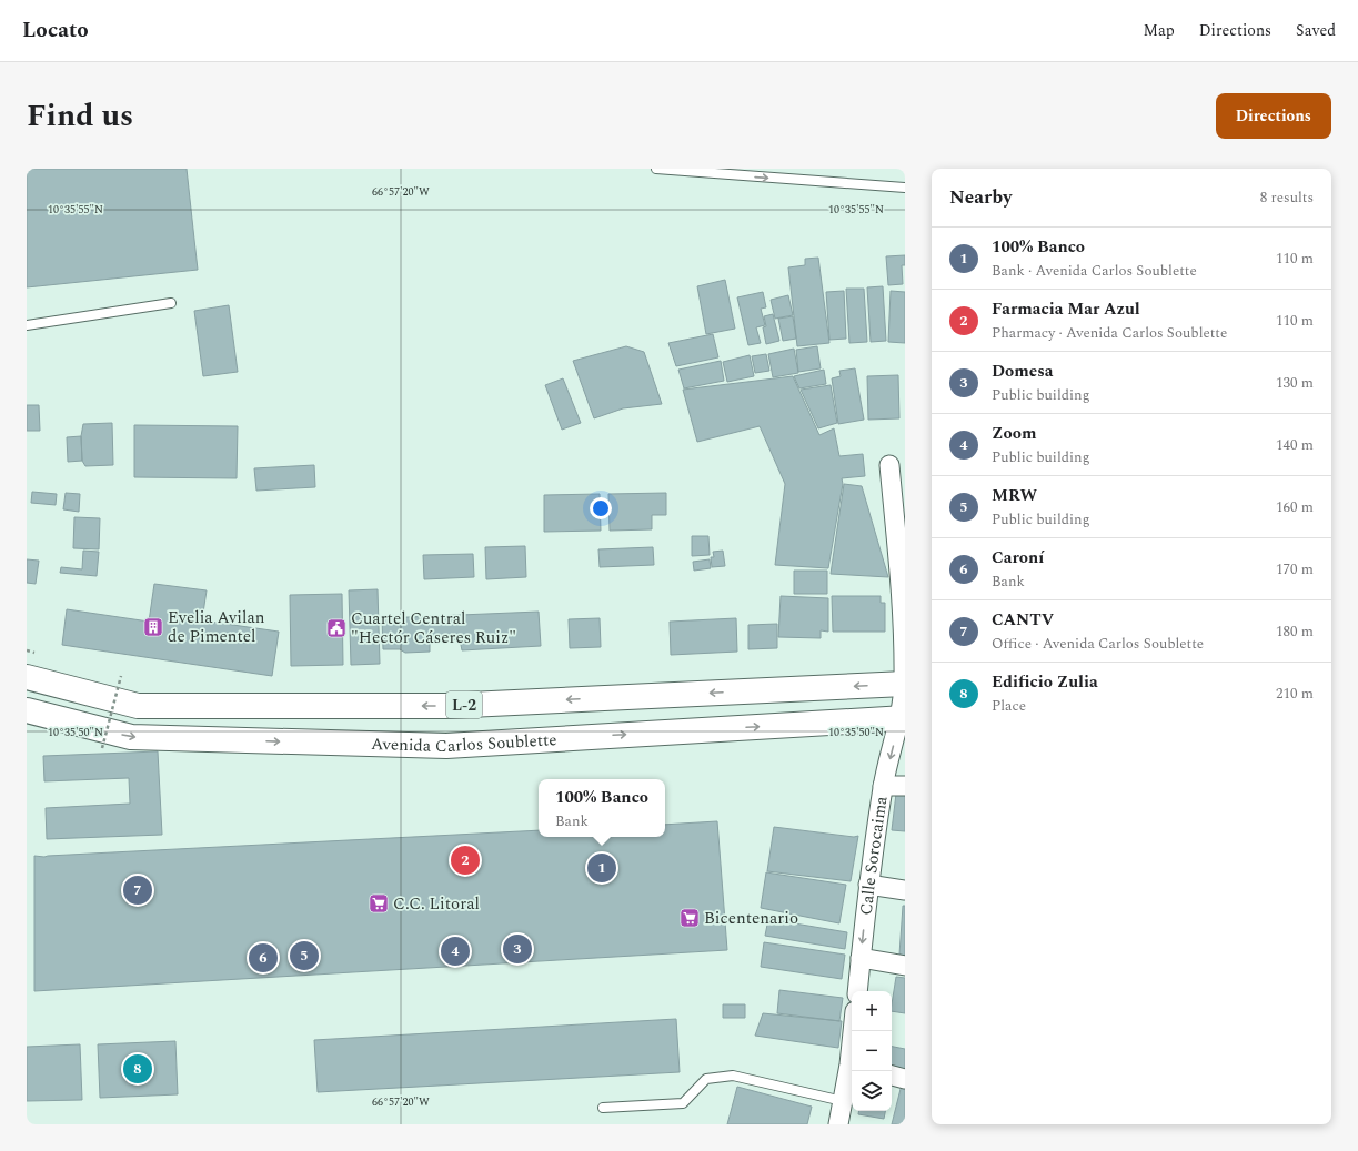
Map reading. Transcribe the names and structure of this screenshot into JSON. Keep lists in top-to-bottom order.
{
  "streets": {
    "main road": ["L-2", "Avenida Carlos Soublette"],
    "street": ["Calle Sorocaima"]
  },
  "crossings": [
    ["L-2", "Calle Sorocaima"],
    ["Avenida Carlos Soublette", "Calle Sorocaima"]
  ],
  "places": {
    "building": ["Evelia Avilan de Pimentel"],
    "public building": ["Cuartel Central \"Hectór Cáseres Ruiz\""],
    "supermarket": ["C.C. Litoral", "Bicentenario"]
  },
  "page": {
    "header": "Locato",
    "nav": ["Map", "Directions", "Saved"],
    "title": "Find us",
    "buttons": "Directions",
    "heading": ["Nearby", "8 results"],
    "list": [
      {
        "mark": "1",
        "name": "100% Banco",
        "note": "Bank · Avenida Carlos Soublette",
        "value": "110 m"
      },
      {
        "mark": "2",
        "name": "Farmacia Mar Azul",
        "note": "Pharmacy · Avenida Carlos Soublette",
        "value": "110 m"
      },
      {
        "mark": "3",
        "name": "Domesa",
        "note": "Public building",
        "value": "130 m"
      },
      {
        "mark": "4",
        "name": "Zoom",
        "note": "Public building",
        "value": "140 m"
      },
      {
        "mark": "5",
        "name": "MRW",
        "note": "Public building",
        "value": "160 m"
      },
      {
        "mark": "6",
        "name": "Caroní",
        "note": "Bank",
        "value": "170 m"
      },
      {
        "mark": "7",
        "name": "CANTV",
        "note": "Office · Avenida Carlos Soublette",
        "value": "180 m"
      },
      {
        "mark": "8",
        "name": "Edificio Zulia",
        "note": "Place",
        "value": "210 m"
      }
    ],
    "popup": ["100% Banco", "Bank"],
    "pins": [
      "2",
      "1",
      "7",
      "3",
      "4",
      "5",
      "6",
      "8"
    ],
    "map_buttons": ["+", "−"]
  },
  "coordinates": ["66°57'20\"W", "10°35'55\"N", "10°35'50\"N"]
}
